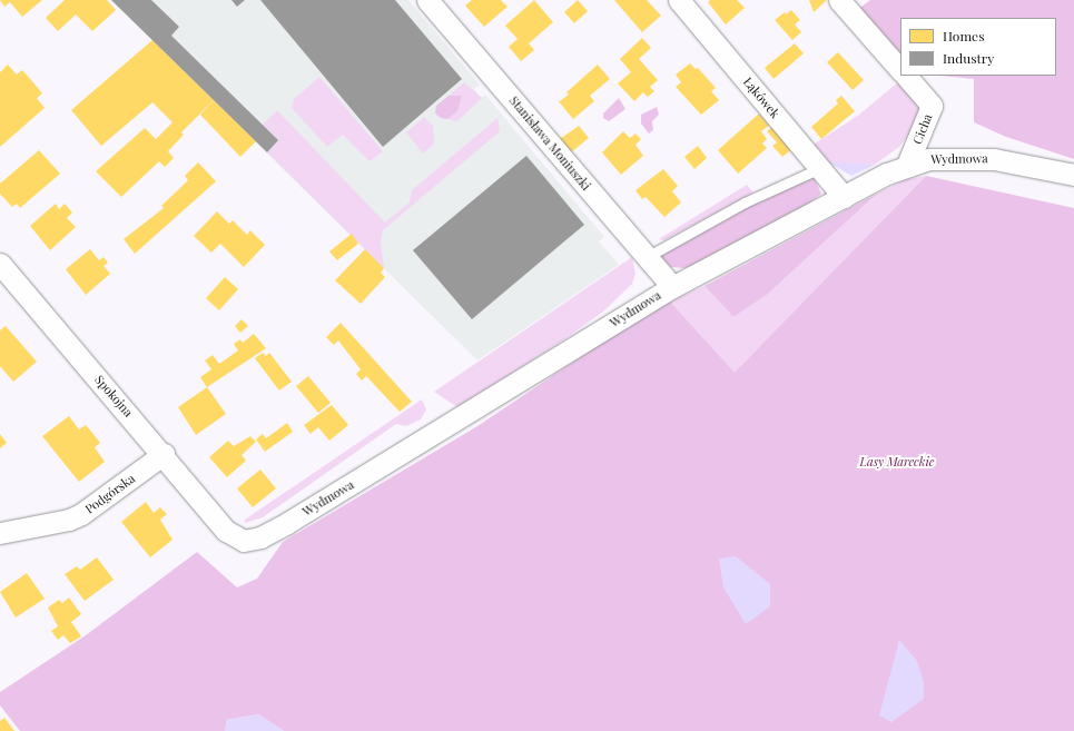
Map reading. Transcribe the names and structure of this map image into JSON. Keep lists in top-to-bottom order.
{
  "streets": {
    "street": [
      "Łąkówek",
      "Cicha",
      "Stanisława Moniuszki",
      "Wydmowa",
      "Spokojna",
      "Podgórska"
    ]
  },
  "crossings": [
    ["Łąkówek", "Wydmowa"],
    ["Cicha", "Wydmowa"],
    ["Stanisława Moniuszki", "Wydmowa"],
    ["Wydmowa", "Spokojna"],
    ["Spokojna", "Podgórska"]
  ],
  "parks": ["Lasy Mareckie"],
  "legend": ["Homes", "Industry"]
}
